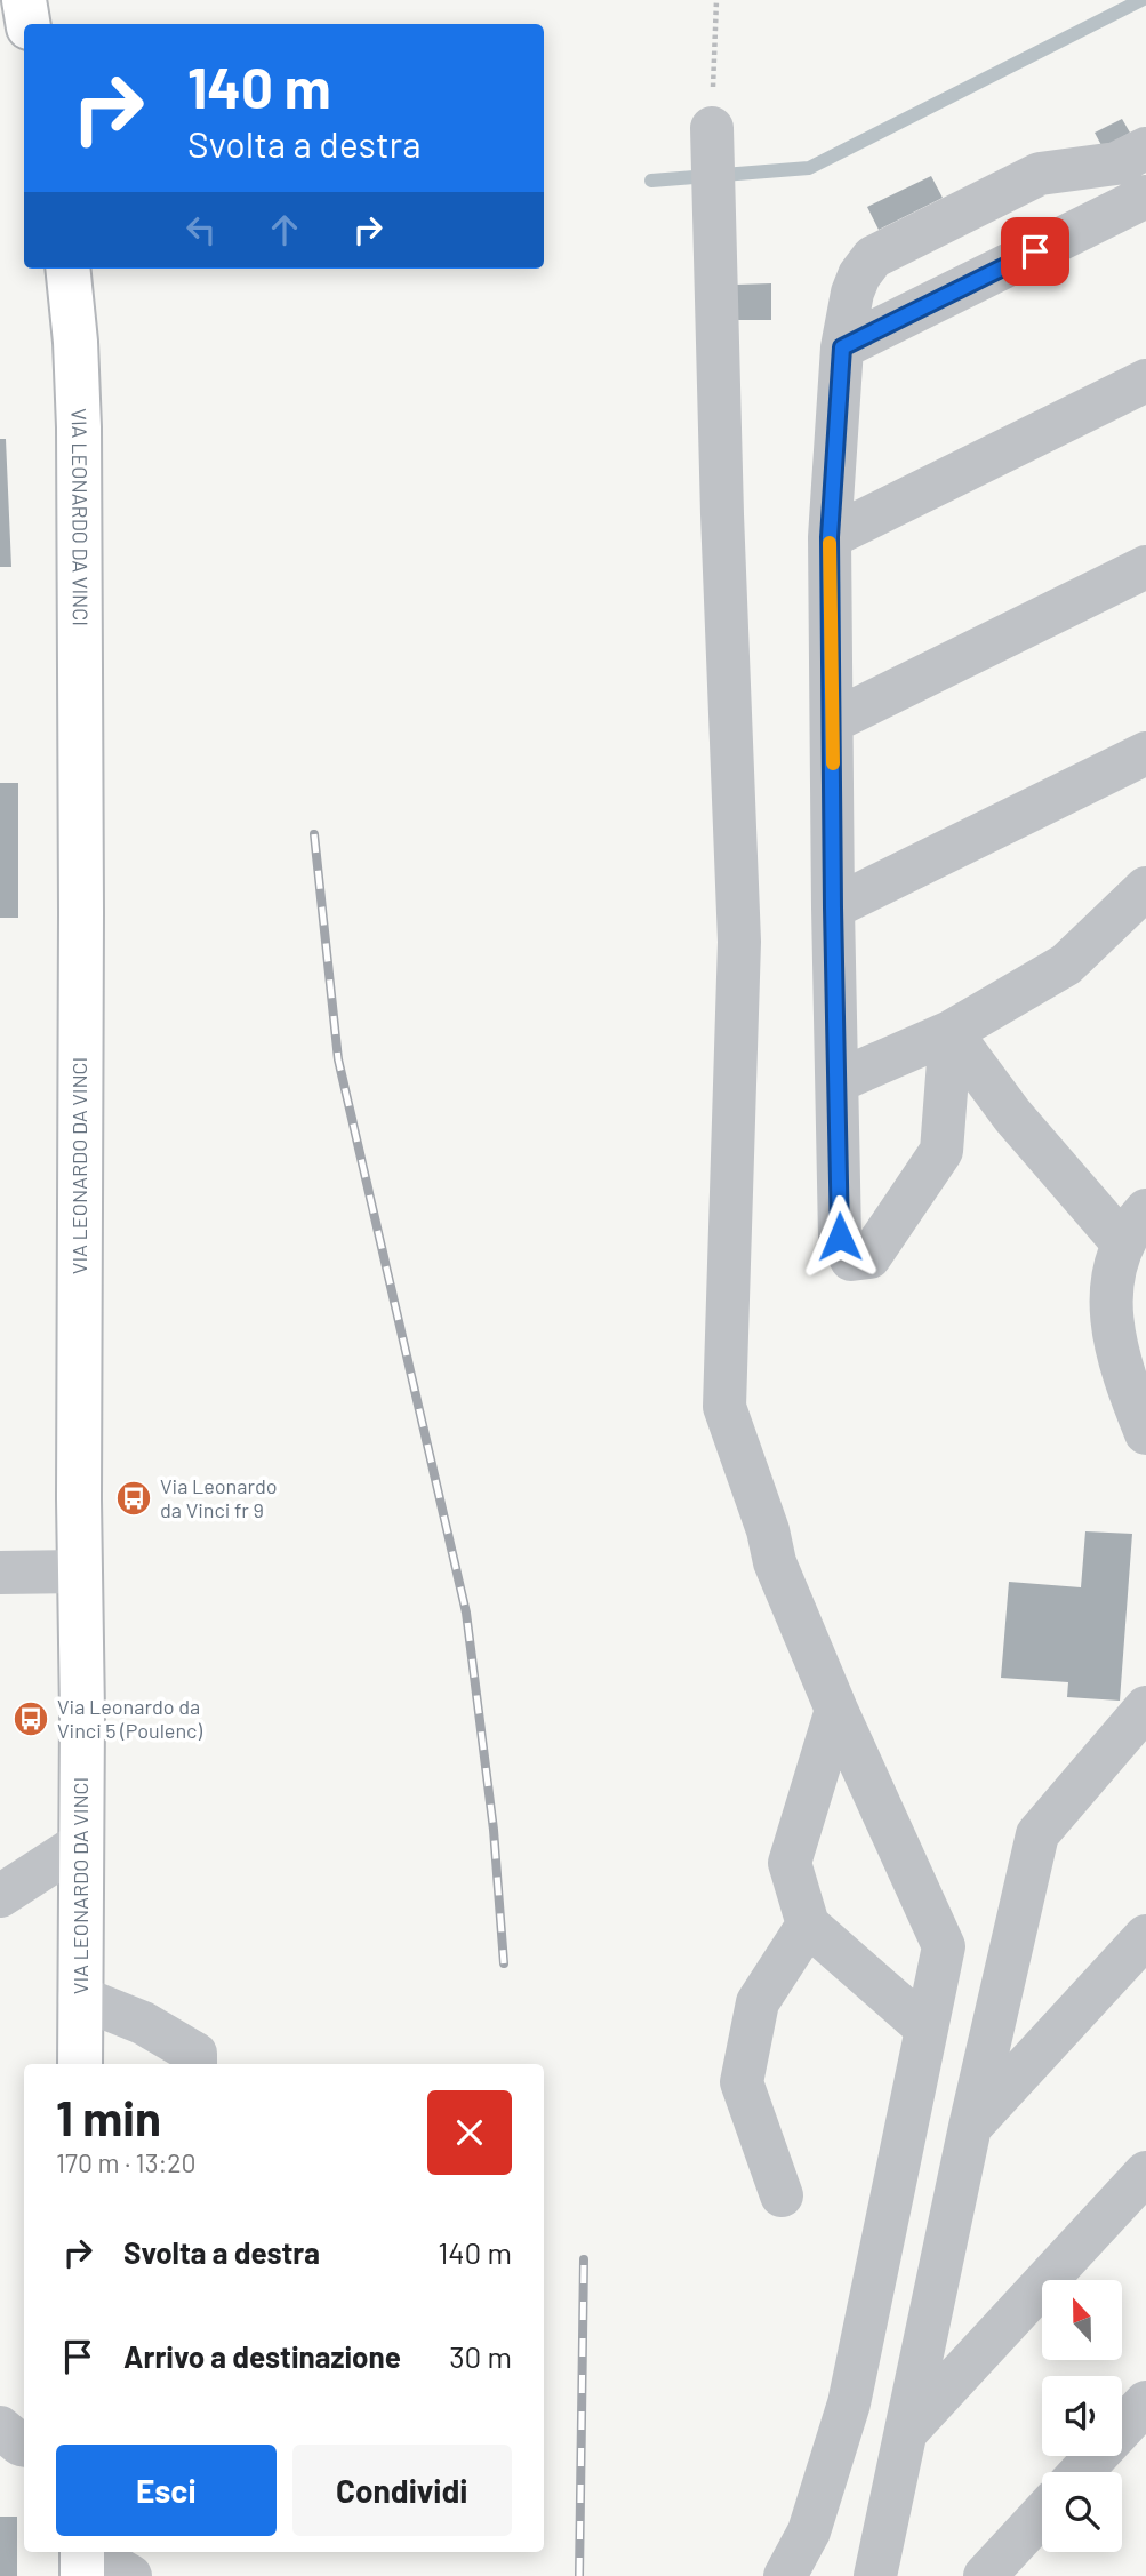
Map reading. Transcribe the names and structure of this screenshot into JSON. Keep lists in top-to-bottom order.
{
  "streets": {
    "main road": ["VIA LEONARDO DA VINCI"]
  },
  "places": {
    "bus stop": ["Via Leonardo da Vinci fr 9", "Via Leonardo da Vinci 5 (Poulenc)"]
  },
  "north": "top",
  "page": {
    "turn": ["140 m", "Svolta a destra"],
    "heading": ["1 min", "170 m · 13:20"],
    "list": [
      {
        "name": "Svolta a destra",
        "value": "140 m"
      },
      {
        "name": "Arrivo a destinazione",
        "value": "30 m"
      }
    ],
    "buttons": ["Esci", "Condividi"]
  }
}
